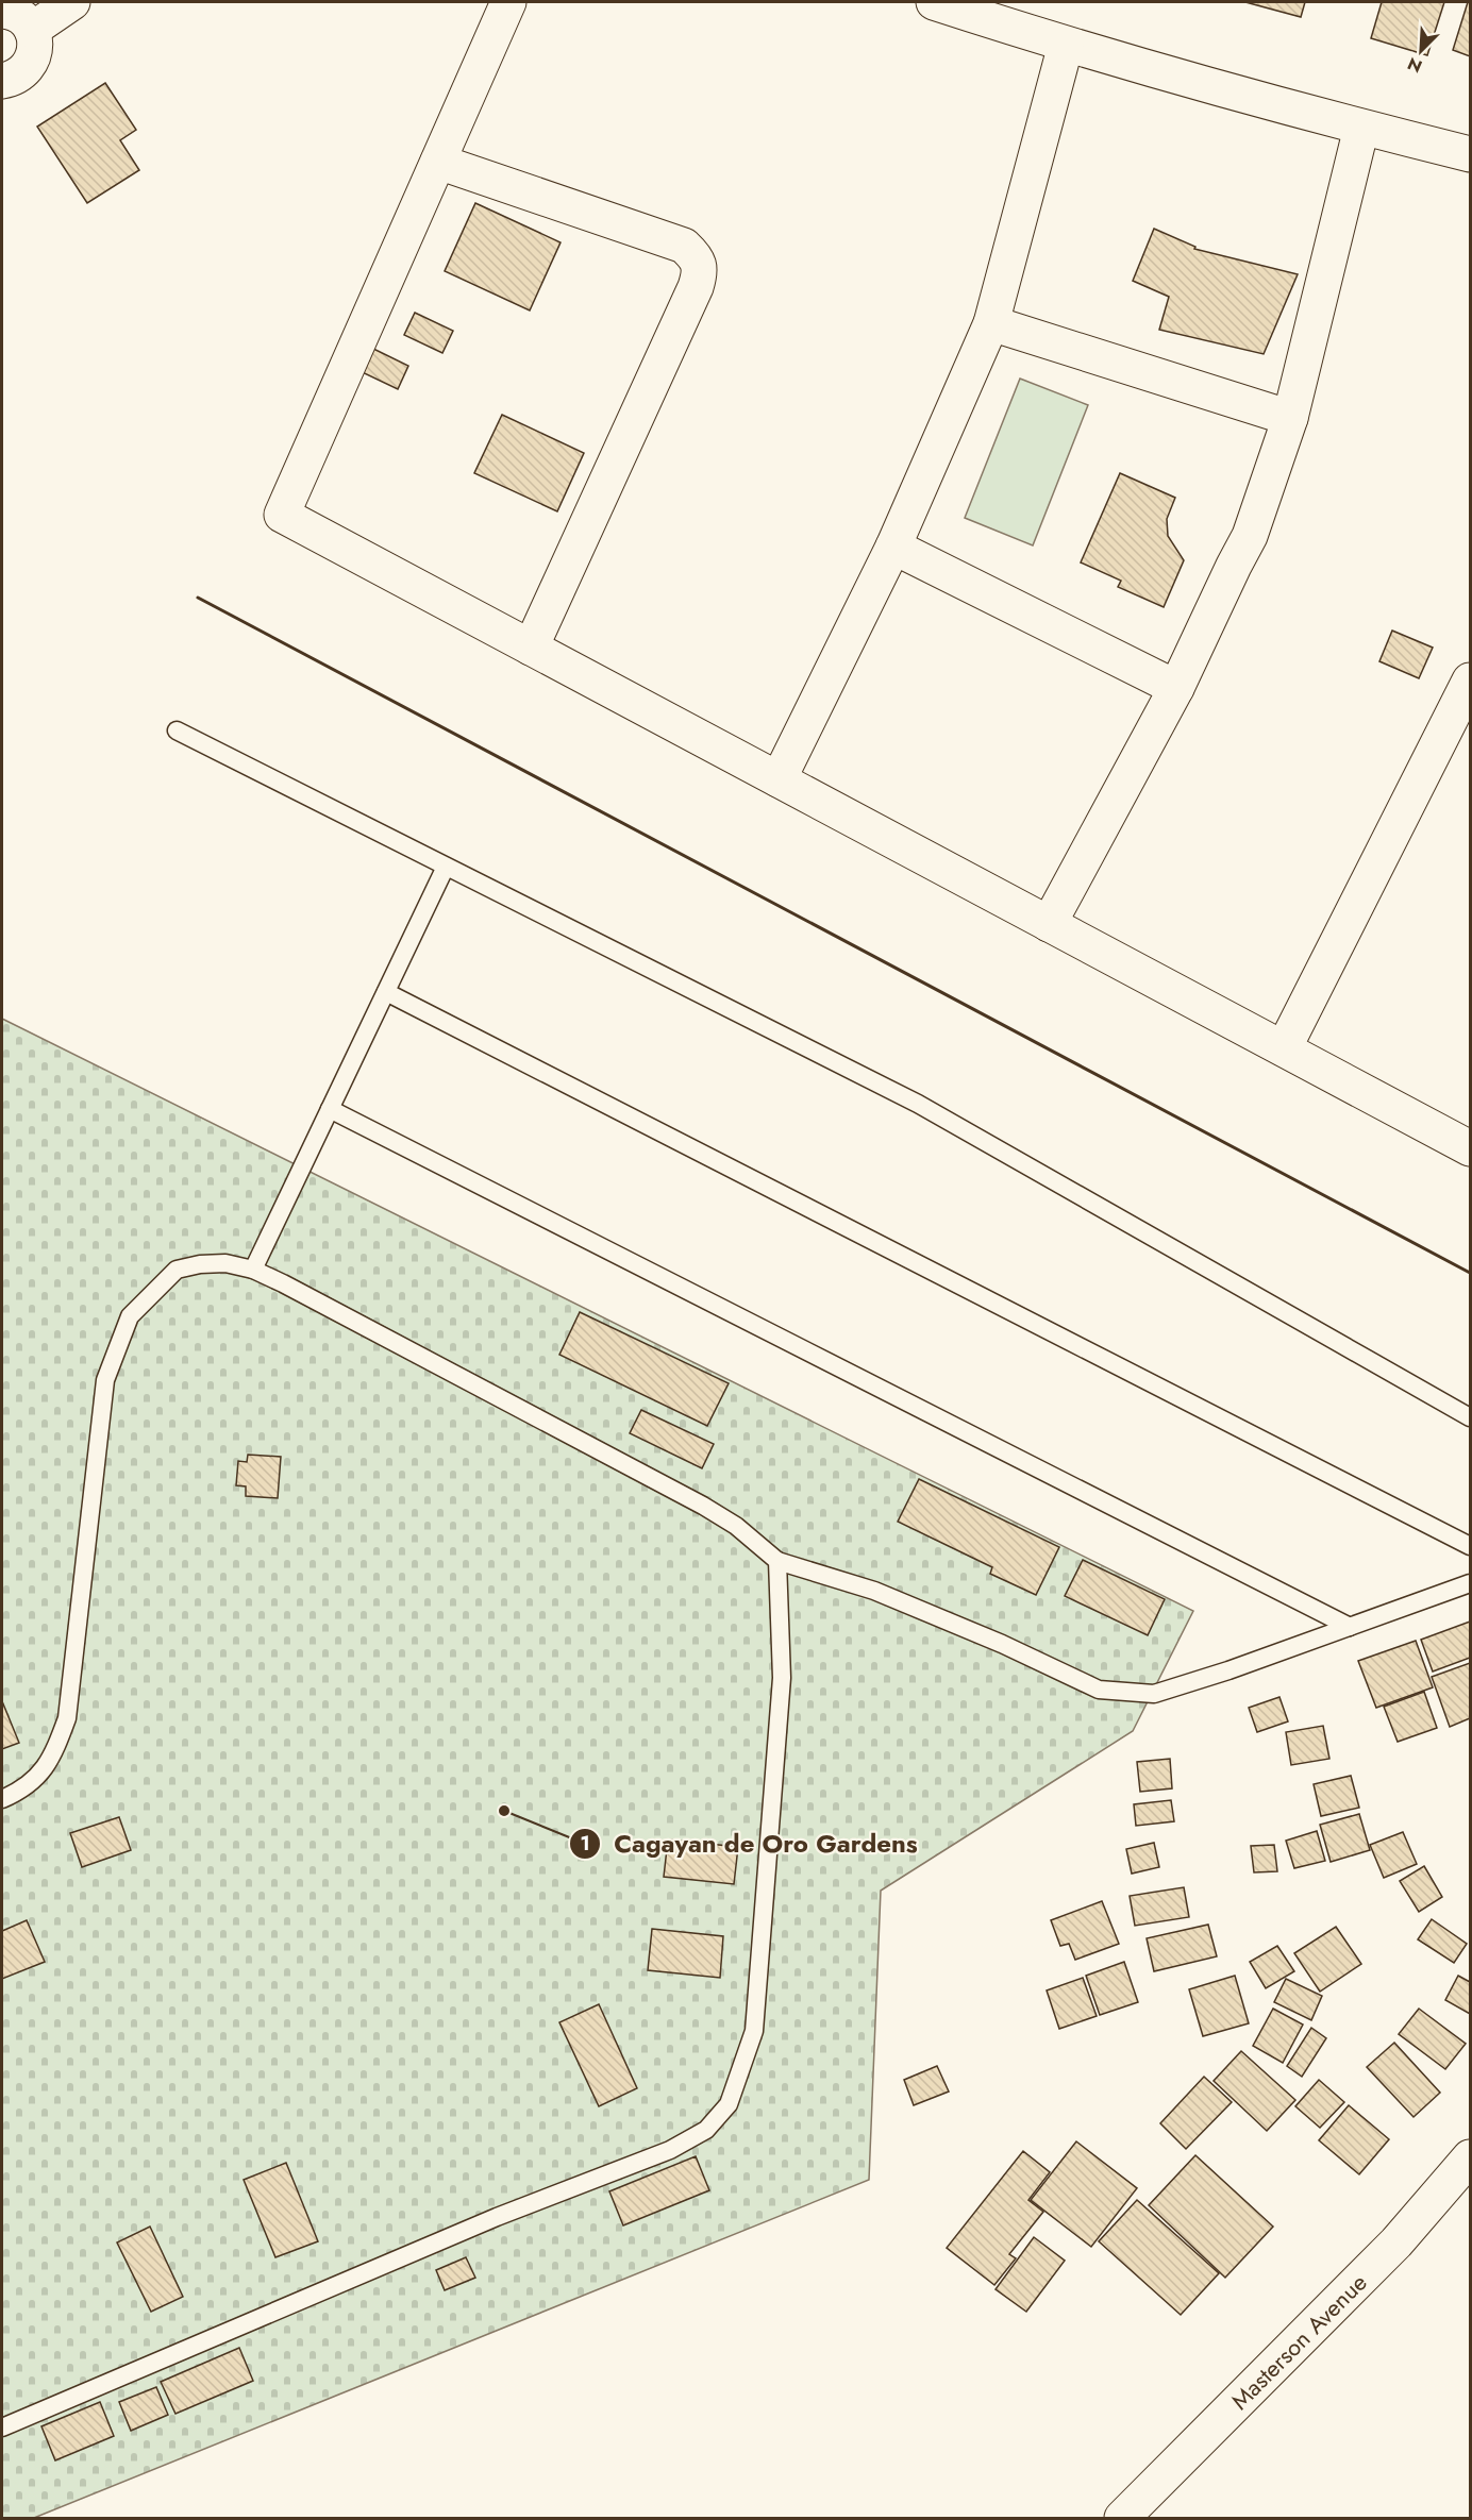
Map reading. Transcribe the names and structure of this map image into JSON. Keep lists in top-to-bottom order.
{
  "streets": {
    "street": ["Masterson Avenue"]
  },
  "places": ["Cagayan de Oro Gardens"],
  "north": "bottom left"
}
